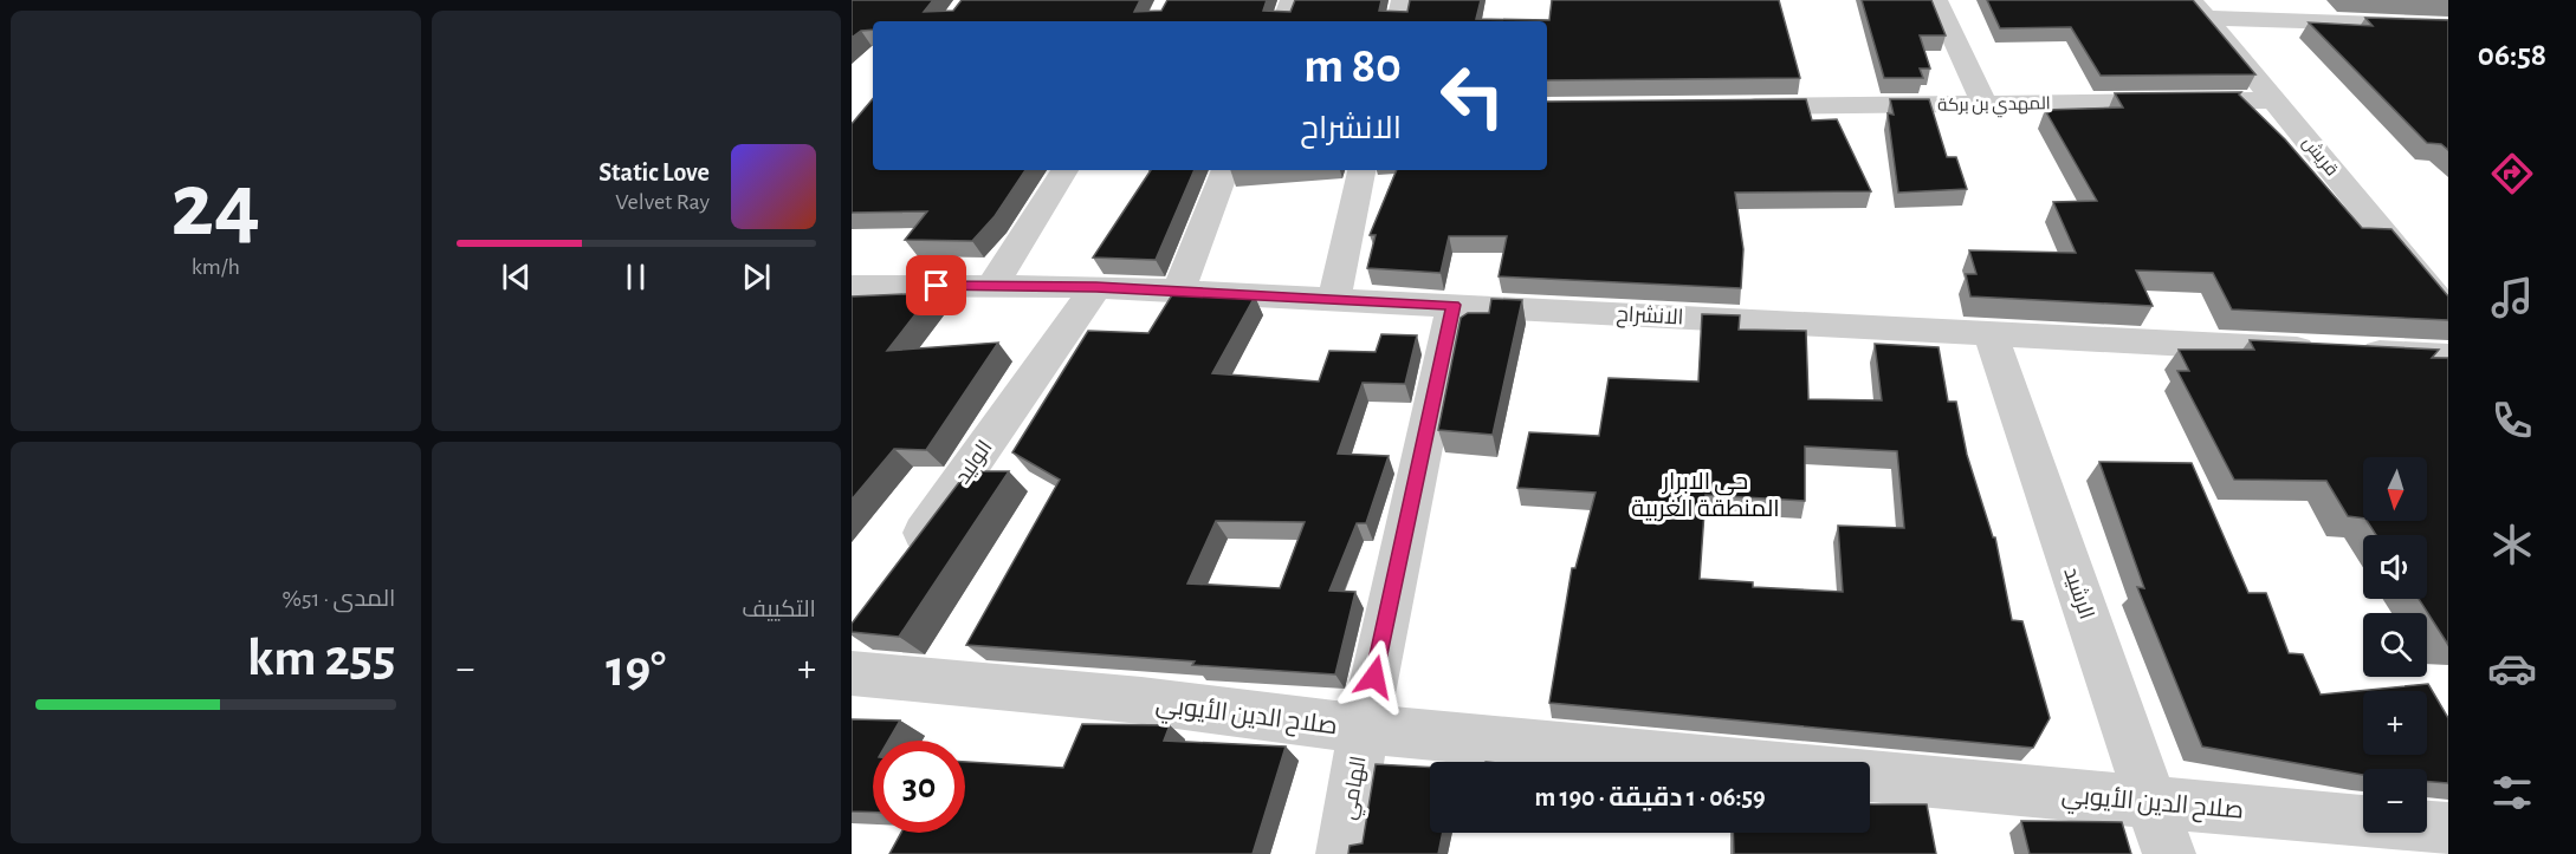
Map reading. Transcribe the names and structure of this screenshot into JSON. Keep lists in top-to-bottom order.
{
  "streets": {
    "street": [
      "المهدي بن بركة",
      "قريش",
      "الانشراح",
      "الوليد",
      "الرشيد",
      "صلاح الدين الأيوبي",
      "الهامي"
    ]
  },
  "crossings": [
    ["المهدي بن بركة", "قريش"],
    ["الانشراح", "الوليد"],
    ["الانشراح", "الرشيد"],
    ["الانشراح", "الهامي"],
    ["الرشيد", "صلاح الدين الأيوبي"],
    ["صلاح الدين الأيوبي", "الهامي"]
  ],
  "districts": ["حي الابرار المنطقة الغربية"],
  "north": "bottom",
  "page": {
    "tabs": "06:58",
    "tile": [
      ["24", "km/h"],
      "التكييف",
      ["المدى · 51%", "255 km"]
    ],
    "turn": ["80 m", "الانشراح"],
    "song": ["Static Love", "Velvet Ray"],
    "map_buttons": ["+", "−"],
    "heat": ["−", "19°", "+"],
    "limit": "30",
    "trip": "06:59 · 1 دقيقة · 190 m"
  }
}
